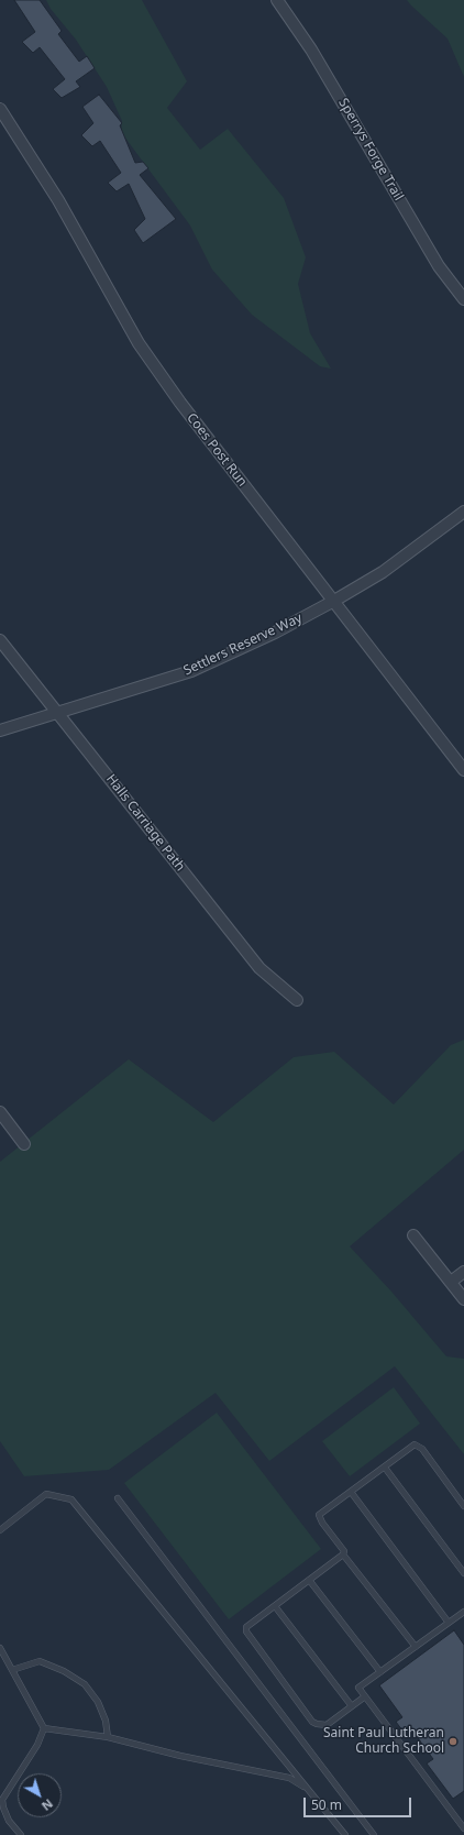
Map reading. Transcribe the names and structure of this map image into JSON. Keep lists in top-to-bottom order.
{
  "streets": {
    "street": [
      "Sperrys Forge Trail",
      "Coes Post Run",
      "Settlers Reserve Way",
      "Halls Carriage Path"
    ]
  },
  "crossings": [
    ["Coes Post Run", "Settlers Reserve Way"],
    ["Settlers Reserve Way", "Halls Carriage Path"]
  ],
  "places": ["Saint Paul Lutheran Church School"],
  "scale_bar": "50 m",
  "north": "bottom right"
}
